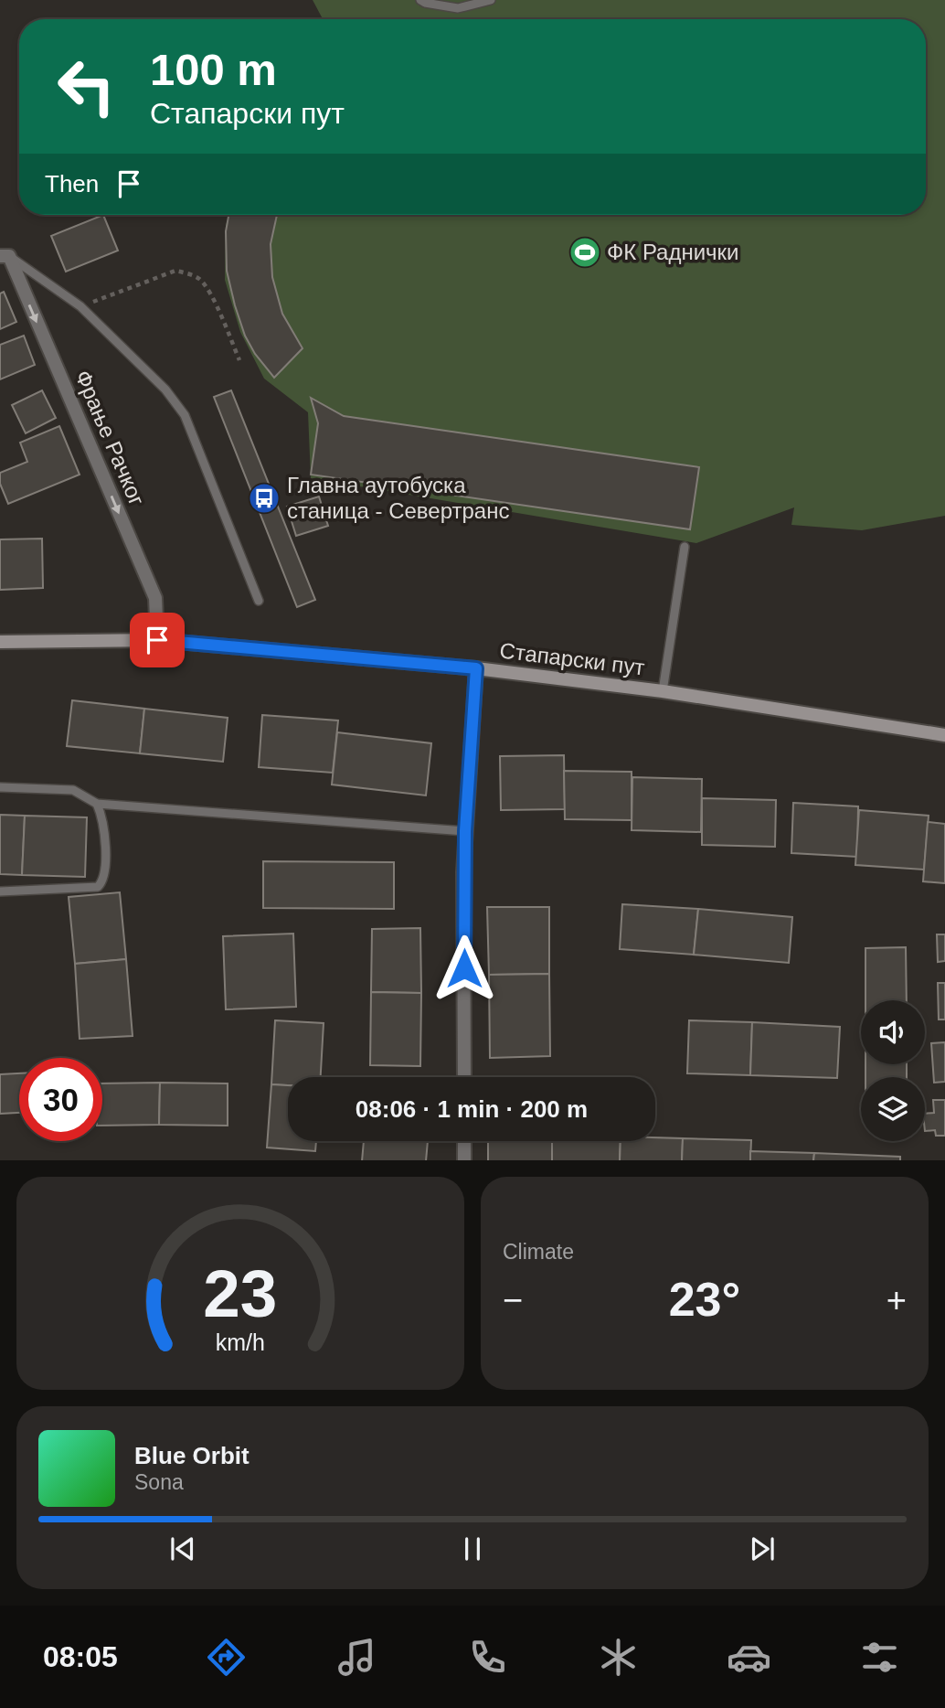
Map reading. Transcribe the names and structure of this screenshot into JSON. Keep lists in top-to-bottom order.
{
  "streets": {
    "main road": ["Стапарски пут"],
    "street": ["Фрање Рачког"]
  },
  "crossings": [
    ["Фрање Рачког", "Стапарски пут"]
  ],
  "one_way": ["Фрање Рачког"],
  "places": {
    "sports": ["ФК Раднички"],
    "bus stop": ["Главна аутобуска станица - Севертранс"]
  },
  "page": {
    "turn": ["100 m", "Стапарски пут"],
    "then": "Then",
    "limit": "30",
    "trip": "08:06 · 1 min · 200 m",
    "tile": "Climate",
    "heat": ["−", "23°", "+"],
    "song": ["Blue Orbit", "Sona"],
    "tabs": "08:05",
    "gauge": ["23", "km/h"]
  }
}
